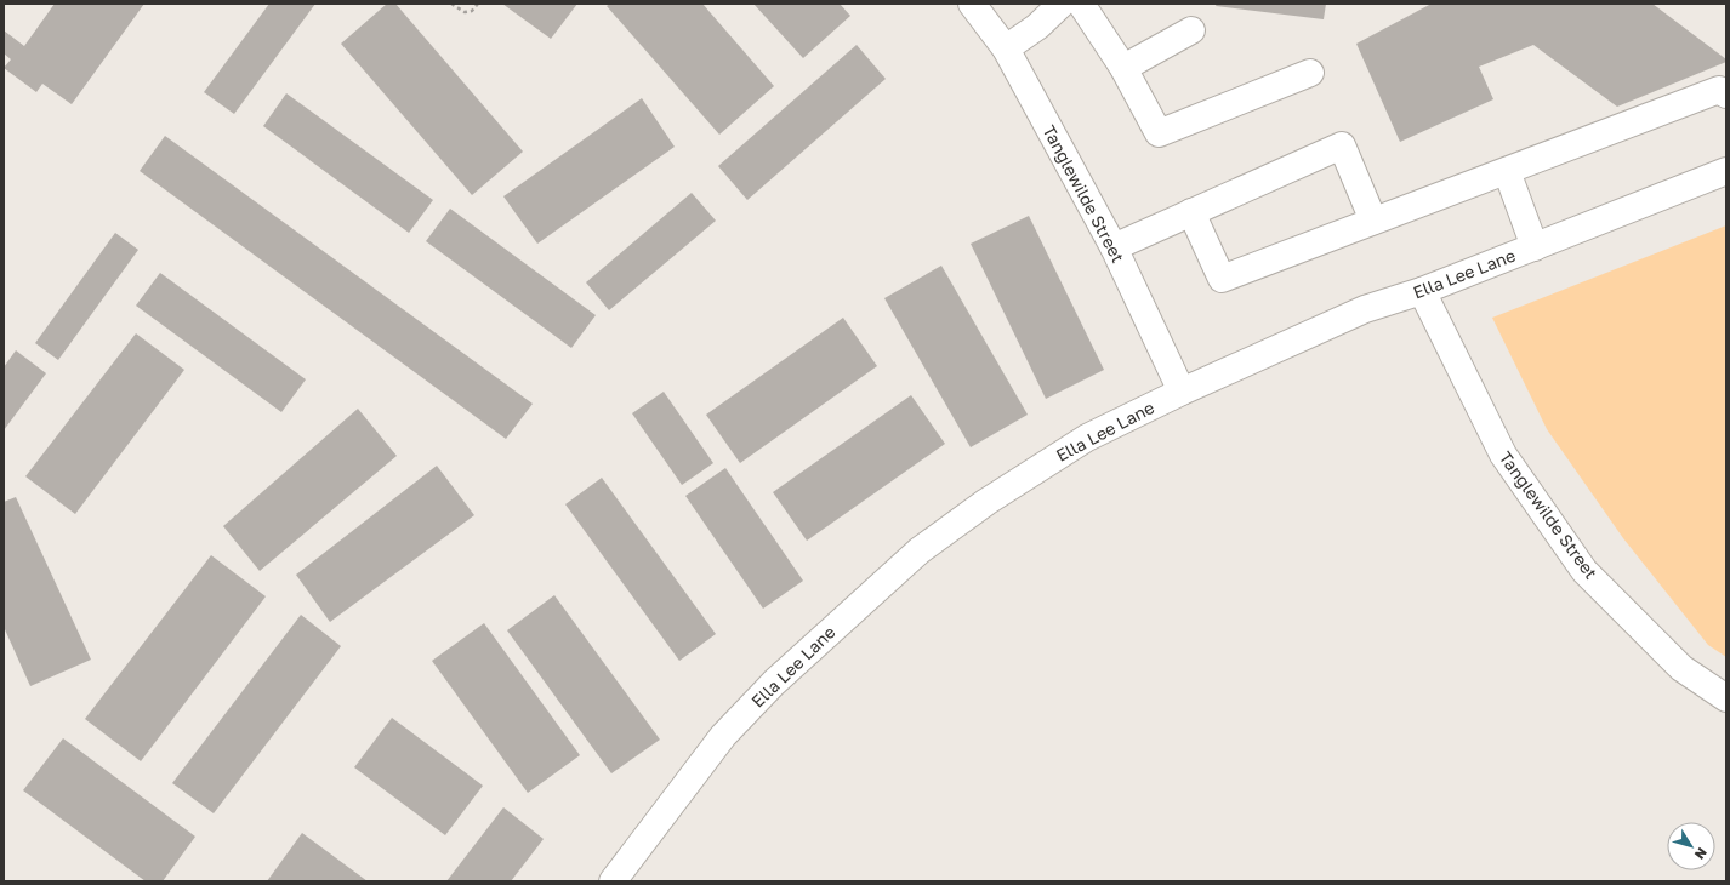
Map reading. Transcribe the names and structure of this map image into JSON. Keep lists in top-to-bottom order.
{
  "streets": {
    "street": ["Tanglewilde Street", "Ella Lee Lane"]
  },
  "crossings": [
    ["Tanglewilde Street", "Ella Lee Lane"]
  ],
  "north": "bottom right"
}
